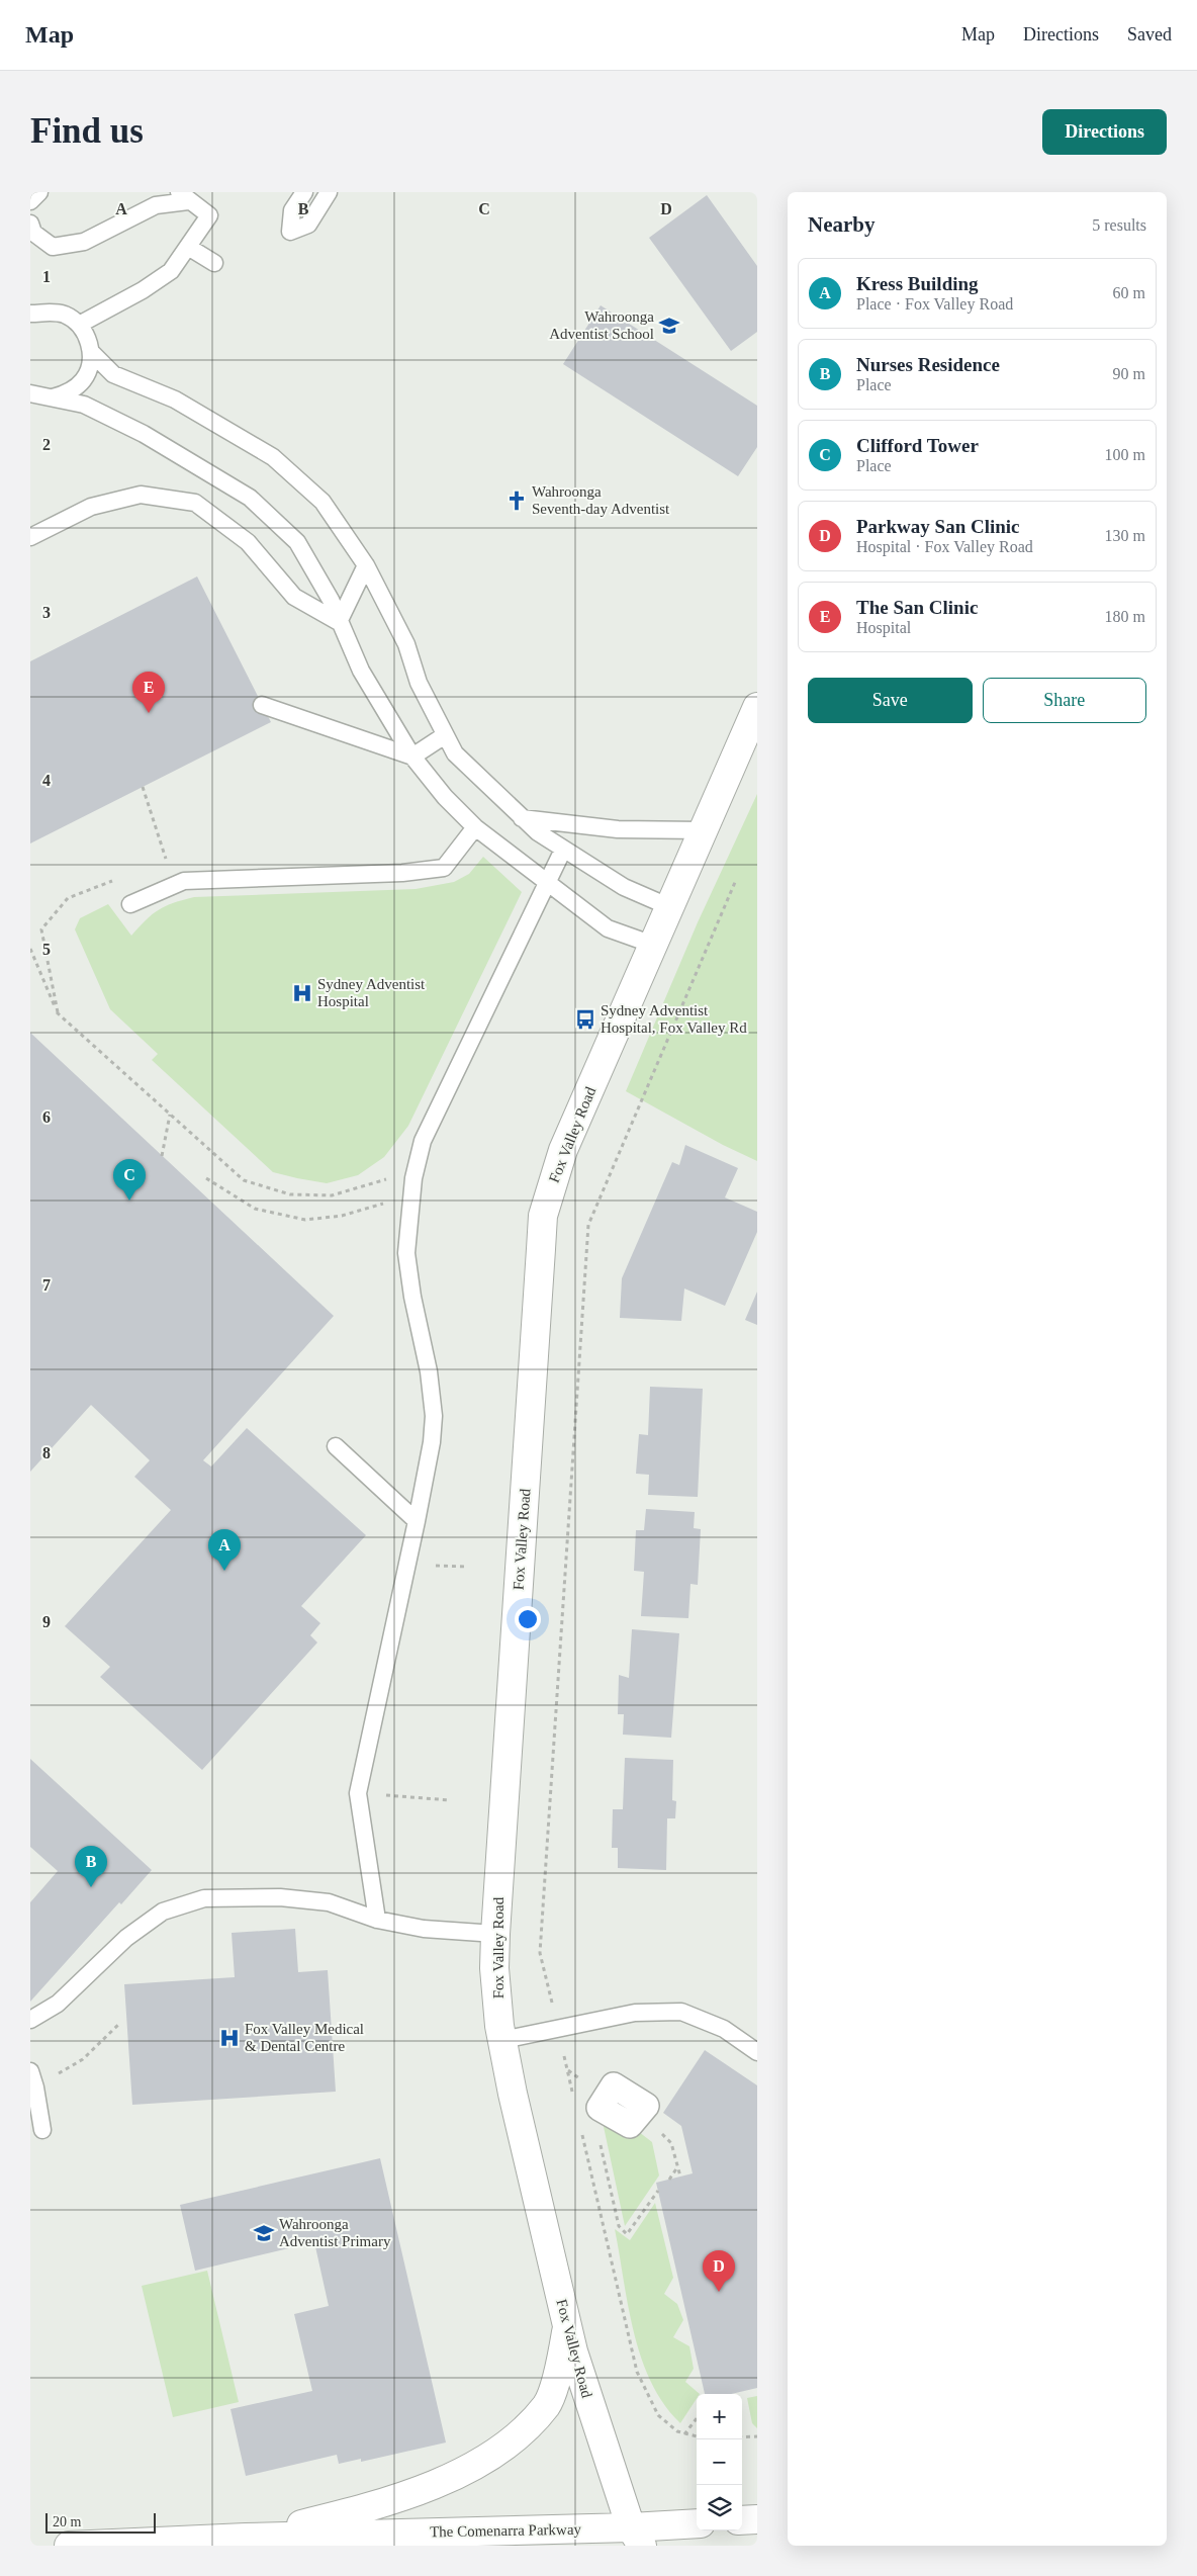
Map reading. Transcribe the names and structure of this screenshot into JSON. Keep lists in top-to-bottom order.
{
  "streets": {
    "main road": ["Fox Valley Road", "The Comenarra Parkway"]
  },
  "crossings": [
    ["Fox Valley Road", "The Comenarra Parkway"]
  ],
  "places": {
    "school or university": ["Wahroonga Adventist School", "Wahroonga Adventist Primary"],
    "church": ["Wahroonga Seventh-day Adventist"],
    "hospital": ["Sydney Adventist Hospital", "Fox Valley Medical & Dental Centre"],
    "bus stop": ["Sydney Adventist Hospital, Fox Valley Rd"]
  },
  "scale_bar": "20 m",
  "page": {
    "header": "Map",
    "nav": ["Map", "Directions", "Saved"],
    "buttons": [
      "Directions",
      ["Save", "Share"]
    ],
    "title": "Find us",
    "heading": ["Nearby", "5 results"],
    "list": [
      {
        "mark": "A",
        "name": "Kress Building",
        "note": "Place · Fox Valley Road",
        "value": "60 m"
      },
      {
        "mark": "B",
        "name": "Nurses Residence",
        "note": "Place",
        "value": "90 m"
      },
      {
        "mark": "C",
        "name": "Clifford Tower",
        "note": "Place",
        "value": "100 m"
      },
      {
        "mark": "D",
        "name": "Parkway San Clinic",
        "note": "Hospital · Fox Valley Road",
        "value": "130 m"
      },
      {
        "mark": "E",
        "name": "The San Clinic",
        "note": "Hospital",
        "value": "180 m"
      }
    ],
    "pins": [
      "E",
      "C",
      "A",
      "B",
      "D"
    ],
    "map_buttons": ["+", "−"],
    "scale": "20 m"
  },
  "grid": {
    "columns": [
      "A",
      "B",
      "C",
      "D"
    ],
    "rows": [
      "1",
      "2",
      "3",
      "4",
      "5",
      "6",
      "7",
      "8",
      "9"
    ]
  }
}
